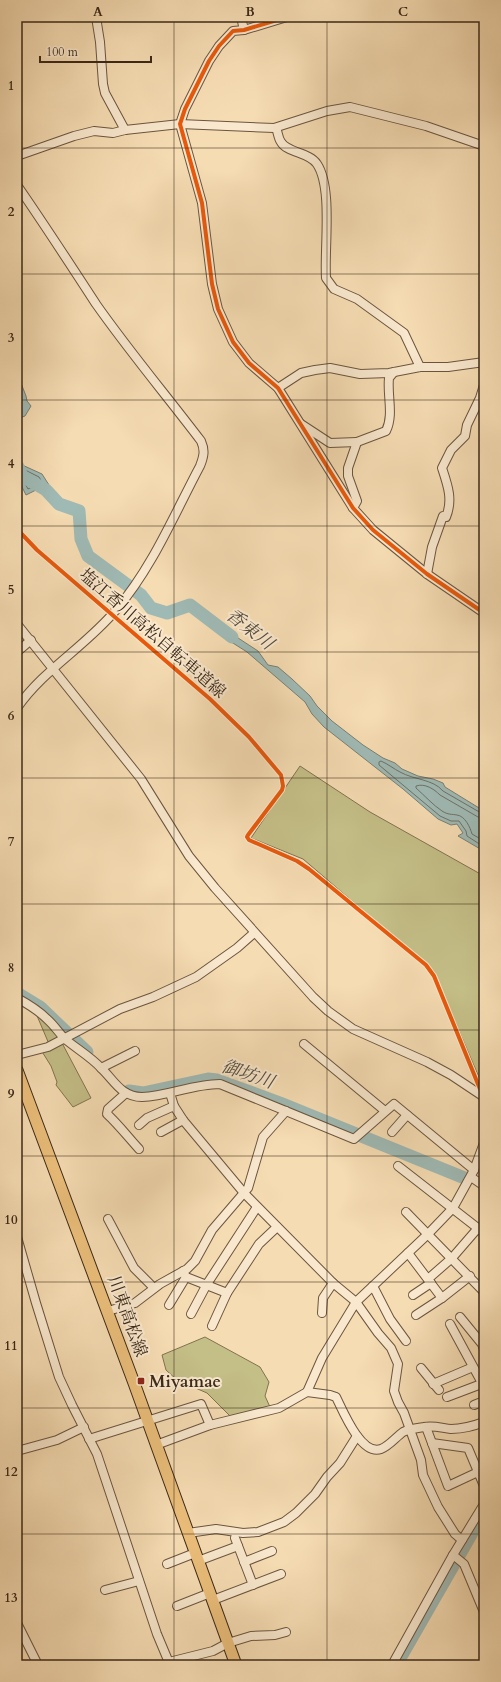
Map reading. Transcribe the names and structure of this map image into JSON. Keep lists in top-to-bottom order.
{
  "streets": {
    "main road": ["川東高松線"],
    "cycle path": ["塩江香川高松自転車道線"]
  },
  "water": ["香東川", "御坊川"],
  "places": {
    "transit": ["Miyamae"]
  },
  "scale_bar": "100 m",
  "grid": {
    "columns": ["A", "B", "C"],
    "rows": [
      "1",
      "2",
      "3",
      "4",
      "5",
      "6",
      "7",
      "8",
      "9",
      "10",
      "11",
      "12",
      "13"
    ]
  }
}
